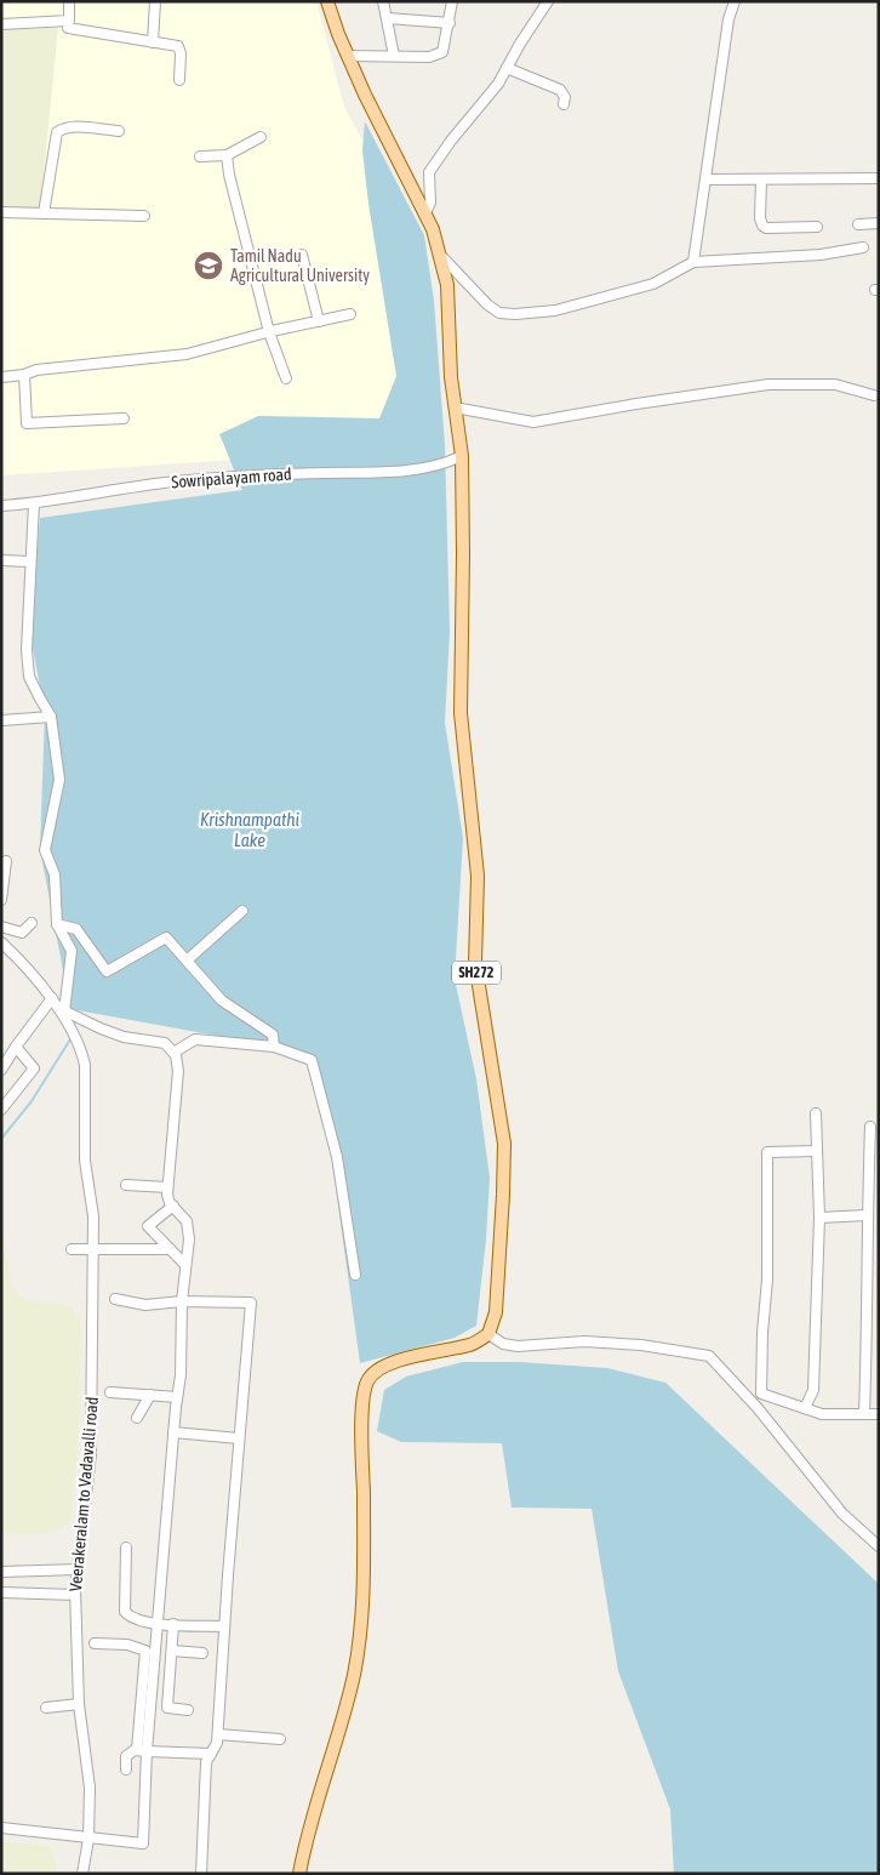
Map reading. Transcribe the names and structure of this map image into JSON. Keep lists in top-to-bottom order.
{
  "streets": {
    "main road": ["SH272"],
    "street": ["Sowripalayam road", "Veerakeralam to Vadavalli road"]
  },
  "crossings": [
    ["Sowripalayam road", "SH272"]
  ],
  "water": ["Krishnampathi Lake"],
  "places": {
    "school or university": ["Tamil Nadu Agricultural University"]
  }
}
